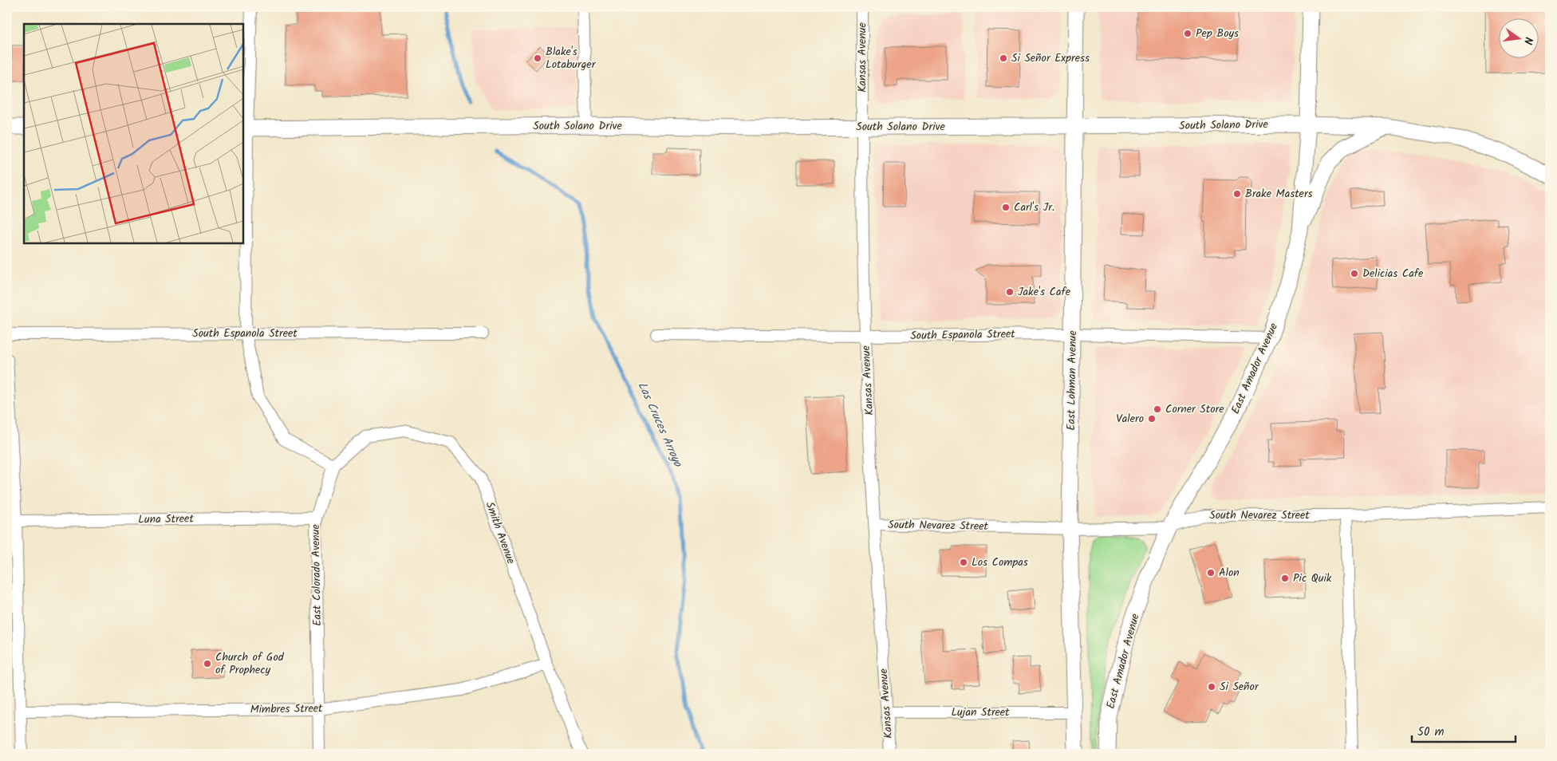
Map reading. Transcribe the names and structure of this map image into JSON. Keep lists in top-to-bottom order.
{
  "streets": {
    "main road": ["South Solano Drive", "East Amador Avenue", "East Lohman Avenue"],
    "street": [
      "Kansas Avenue",
      "South Espanola Street",
      "South Nevarez Street",
      "Luna Street",
      "Smith Avenue",
      "East Colorado Avenue",
      "Mimbres Street",
      "Lujan Street"
    ]
  },
  "crossings": [
    ["Kansas Avenue", "South Solano Drive"],
    ["Kansas Avenue", "South Espanola Street"],
    ["Kansas Avenue", "South Nevarez Street"],
    ["Kansas Avenue", "Lujan Street"],
    ["South Solano Drive", "East Amador Avenue"],
    ["South Solano Drive", "East Lohman Avenue"],
    ["South Espanola Street", "East Amador Avenue"],
    ["South Espanola Street", "East Lohman Avenue"],
    ["East Amador Avenue", "South Nevarez Street"],
    ["East Lohman Avenue", "South Nevarez Street"],
    ["East Lohman Avenue", "Lujan Street"],
    ["Luna Street", "East Colorado Avenue"],
    ["Smith Avenue", "East Colorado Avenue"],
    ["Smith Avenue", "Mimbres Street"],
    ["East Colorado Avenue", "Mimbres Street"]
  ],
  "water": ["Las Cruces Arroyo"],
  "places": [
    "Pep Boys",
    "Blake's Lotaburger",
    "Si Señor Express",
    "Brake Masters",
    "Carl's Jr.",
    "Delicias Cafe",
    "Jake's Cafe",
    "Corner Store",
    "Valero",
    "Los Compas",
    "Alon",
    "Pic Quik",
    "Church of God of Prophecy",
    "Si Señor"
  ],
  "scale_bar": "50 m",
  "north": "right"
}
